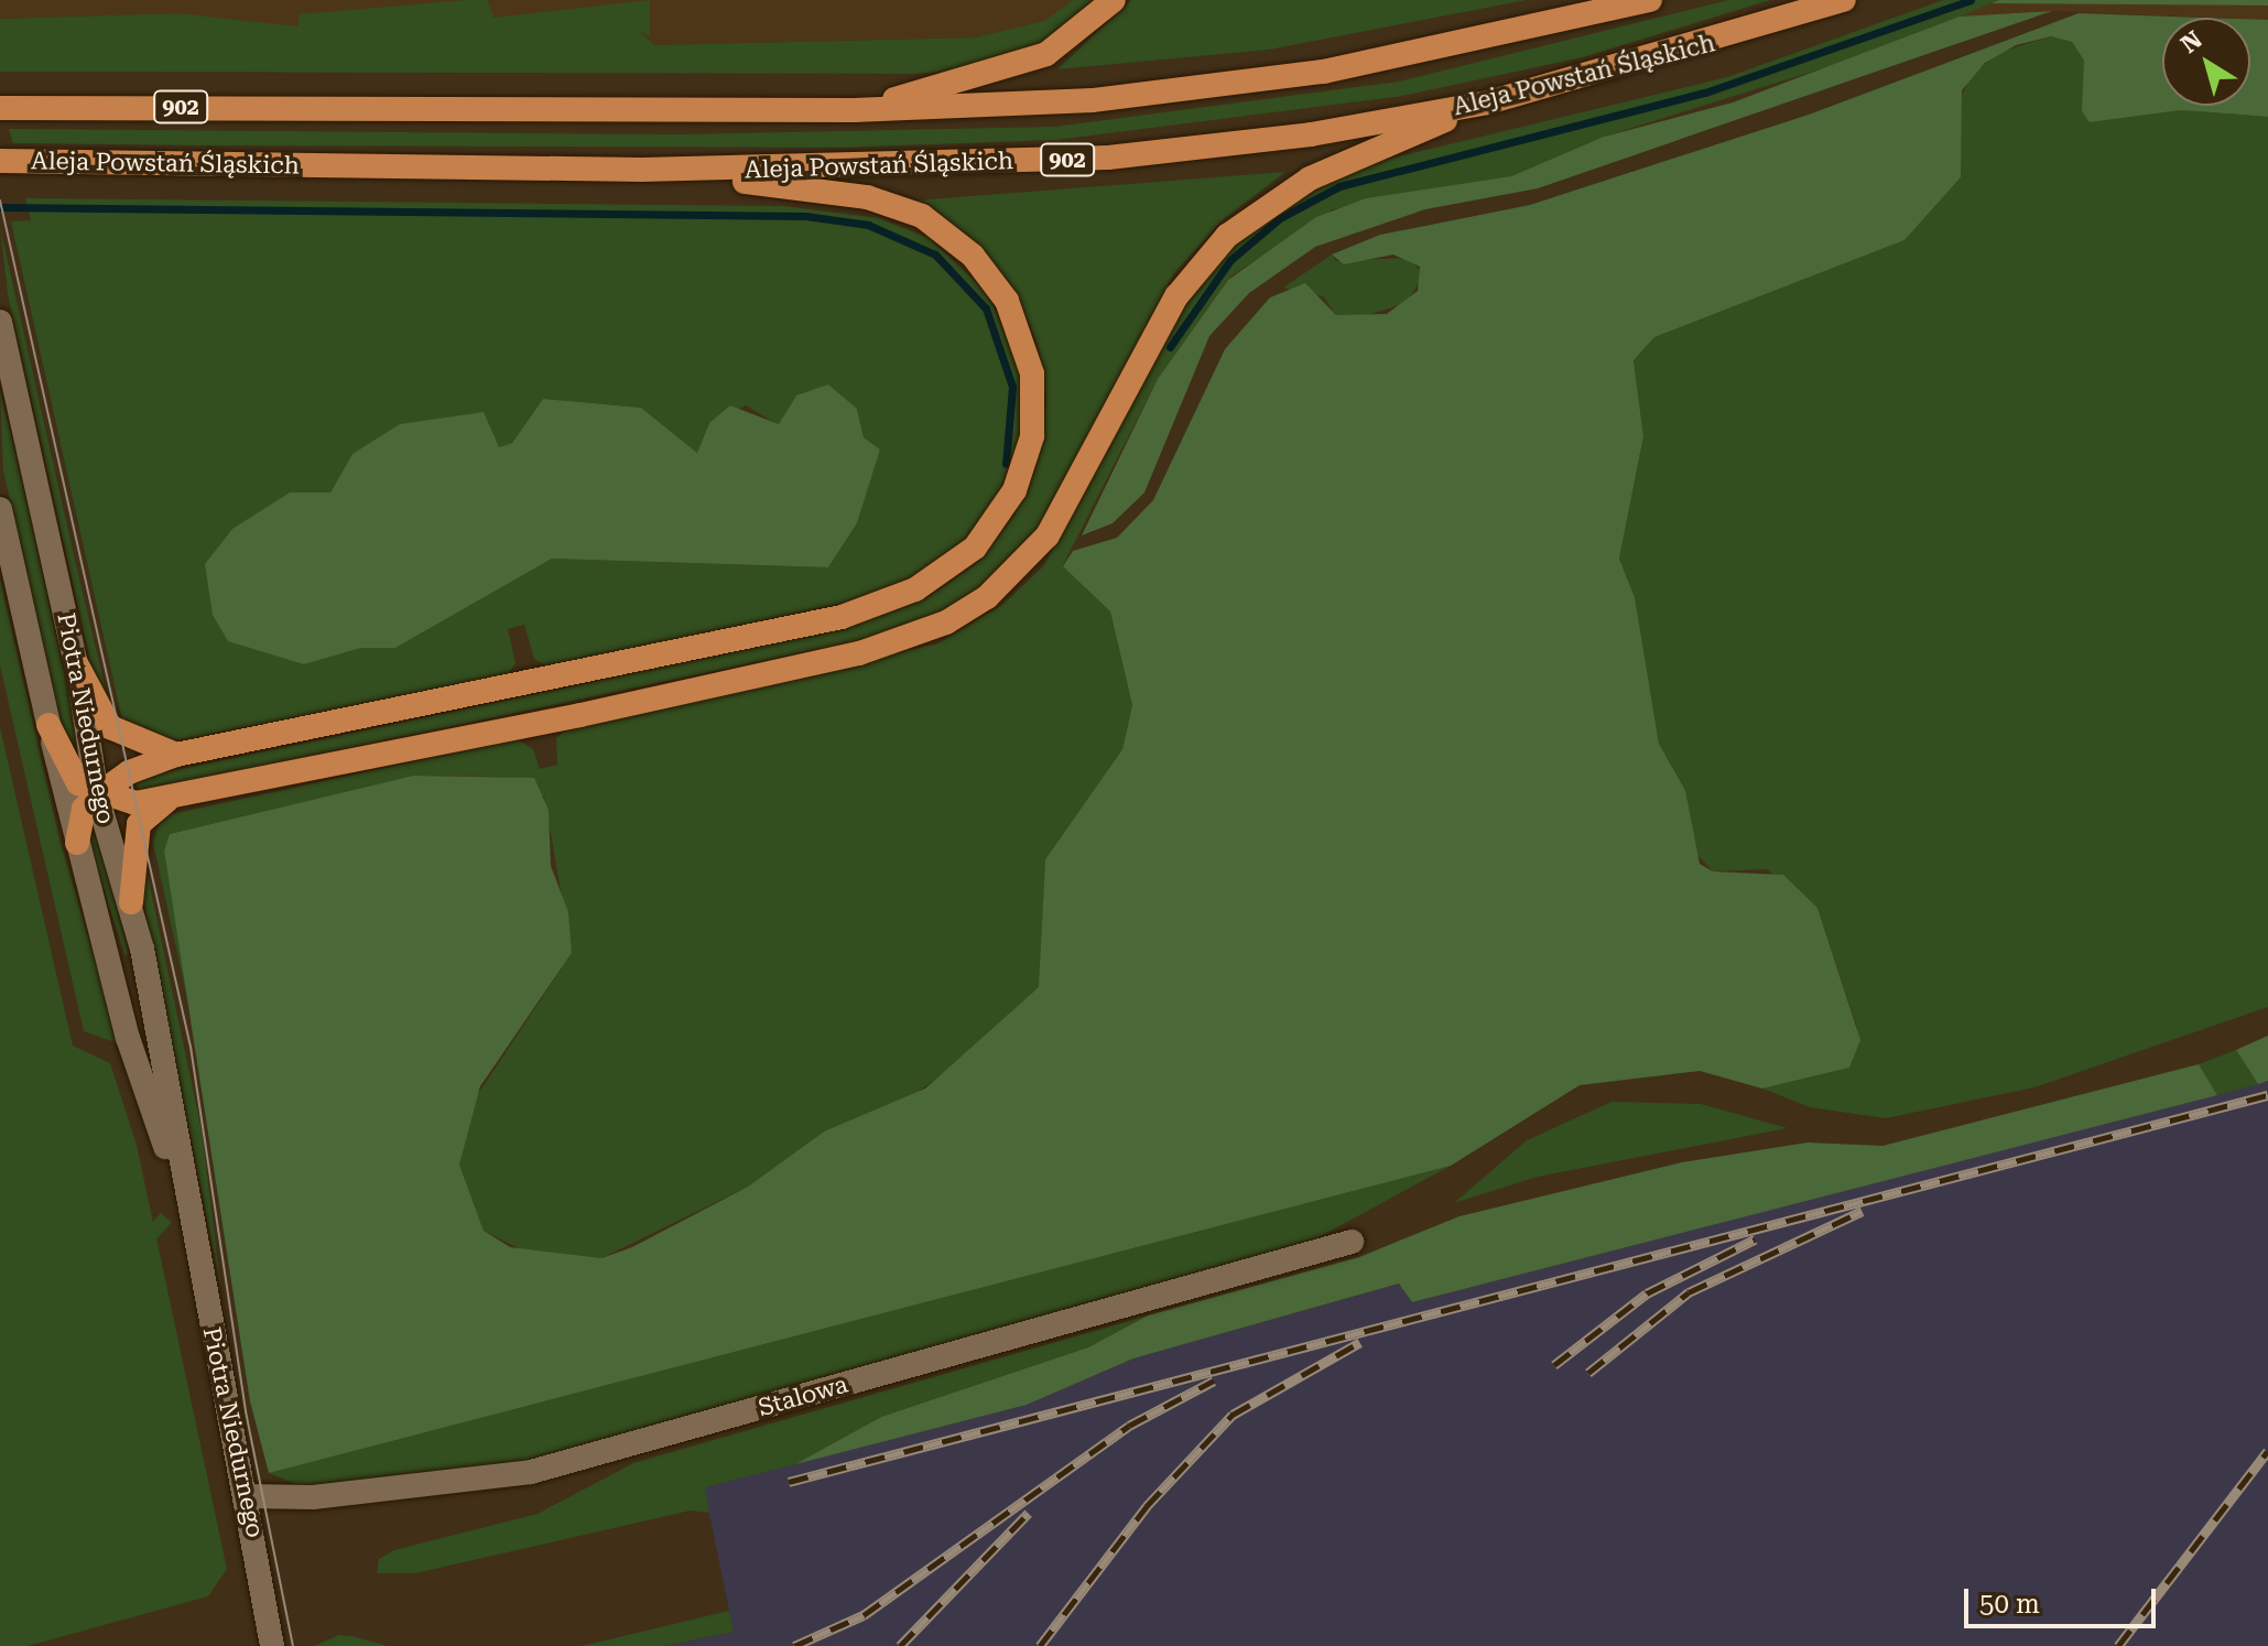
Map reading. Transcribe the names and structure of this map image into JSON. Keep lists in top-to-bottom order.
{
  "streets": {
    "main road": ["Aleja Powstań Śląskich", "902"],
    "street": ["Piotra Niedurnego", "Stalowa"]
  },
  "crossings": [
    ["Piotra Niedurnego", "Stalowa"]
  ],
  "scale_bar": "50 m",
  "north": "top left"
}
